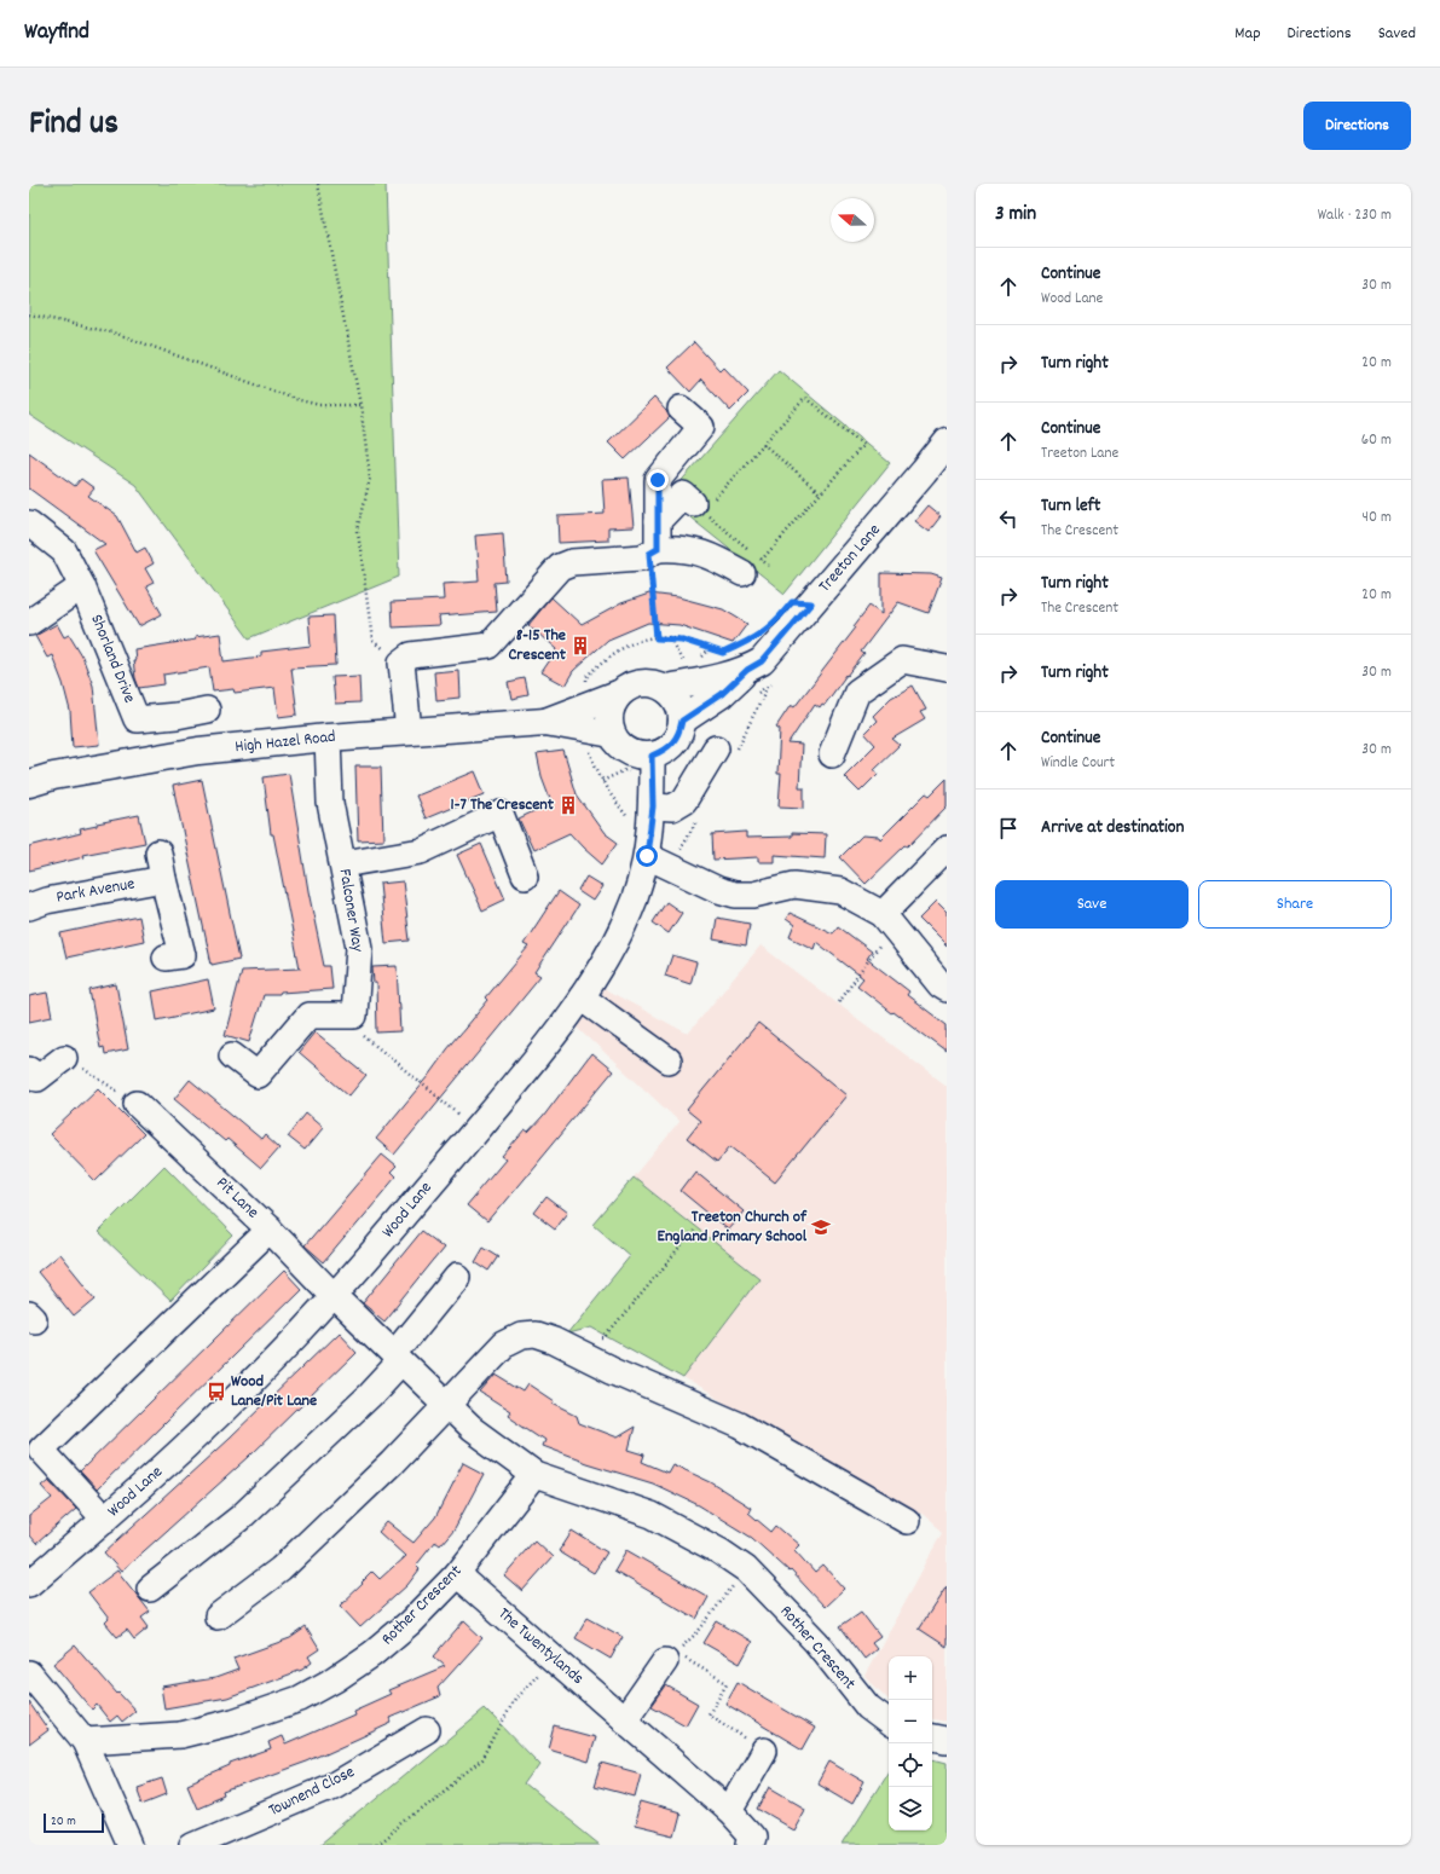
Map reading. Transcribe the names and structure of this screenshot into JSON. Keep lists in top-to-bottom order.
{
  "streets": {
    "main road": ["Treeton Lane", "High Hazel Road"],
    "street": [
      "Shorland Drive",
      "Park Avenue",
      "Falconer Way",
      "Pit Lane",
      "Wood Lane",
      "Rother Crescent",
      "The Twentylands",
      "Townend Close"
    ]
  },
  "crossings": [
    ["Treeton Lane", "High Hazel Road"],
    ["Treeton Lane", "Wood Lane"],
    ["High Hazel Road", "Falconer Way"],
    ["High Hazel Road", "Wood Lane"],
    ["Pit Lane", "Wood Lane"],
    ["Pit Lane", "Rother Crescent"],
    ["Wood Lane", "Rother Crescent"],
    ["Rother Crescent", "The Twentylands"]
  ],
  "places": {
    "building": ["8-15 The Crescent", "1-7 The Crescent"],
    "school or university": ["Treeton Church of England Primary School"],
    "bus stop": ["Wood Lane/Pit Lane"]
  },
  "scale_bar": "20 m",
  "north": "left",
  "page": {
    "header": "Wayfind",
    "nav": ["Map", "Directions", "Saved"],
    "title": "Find us",
    "buttons": [
      "Directions",
      ["Save", "Share"]
    ],
    "heading": ["3 min", "Walk · 230 m"],
    "list": [
      ["Continue", "Wood Lane", "30 m"],
      ["Turn right", "20 m"],
      ["Continue", "Treeton Lane", "60 m"],
      ["Turn left", "The Crescent", "40 m"],
      ["Turn right", "The Crescent", "20 m"],
      ["Turn right", "30 m"],
      ["Continue", "Windle Court", "30 m"],
      "Arrive at destination"
    ],
    "map_buttons": ["+", "−"],
    "scale": "20 m"
  }
}
